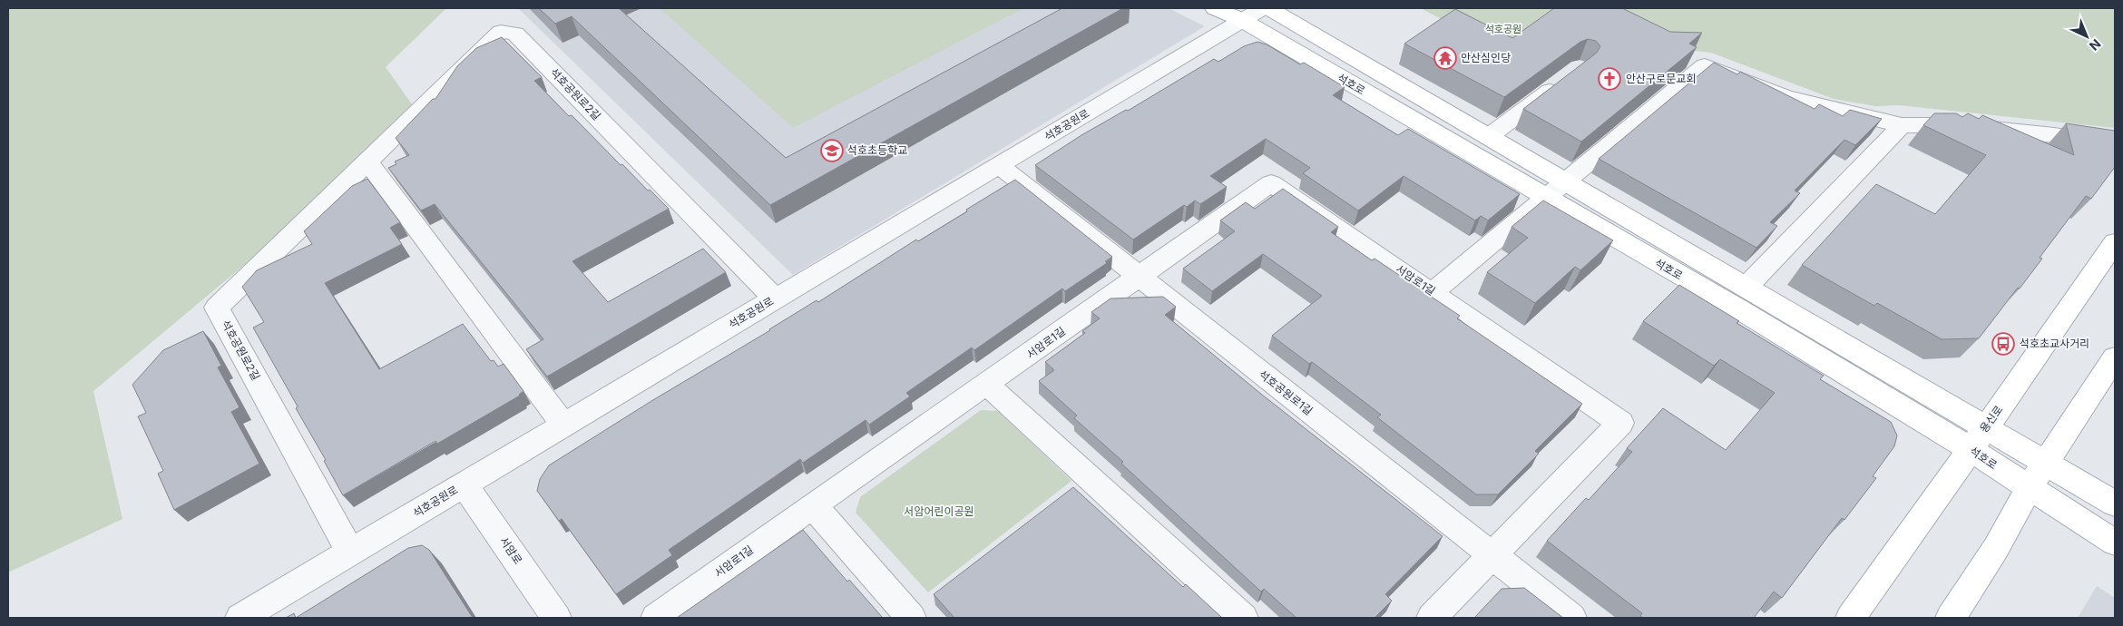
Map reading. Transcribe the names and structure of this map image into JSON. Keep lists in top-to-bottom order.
{
  "streets": {
    "main road": ["석호로", "용신로"],
    "street": [
      "석호공원로2길",
      "석호공원로",
      "서암로1길",
      "석호공원로1길",
      "서암로"
    ]
  },
  "crossings": [
    ["석호로", "석호공원로"],
    ["석호로", "용신로"],
    ["석호공원로2길", "석호공원로"],
    ["석호공원로", "석호공원로1길"],
    ["석호공원로", "서암로"],
    ["서암로1길", "석호공원로1길"]
  ],
  "parks": ["석호공원", "서암어린이공원"],
  "places": {
    "temple": ["안산심인당"],
    "church": ["안산구로문교회"],
    "school or university": ["석호초등학교"],
    "bus stop": ["석호초교사거리"]
  },
  "north": "bottom right"
}
